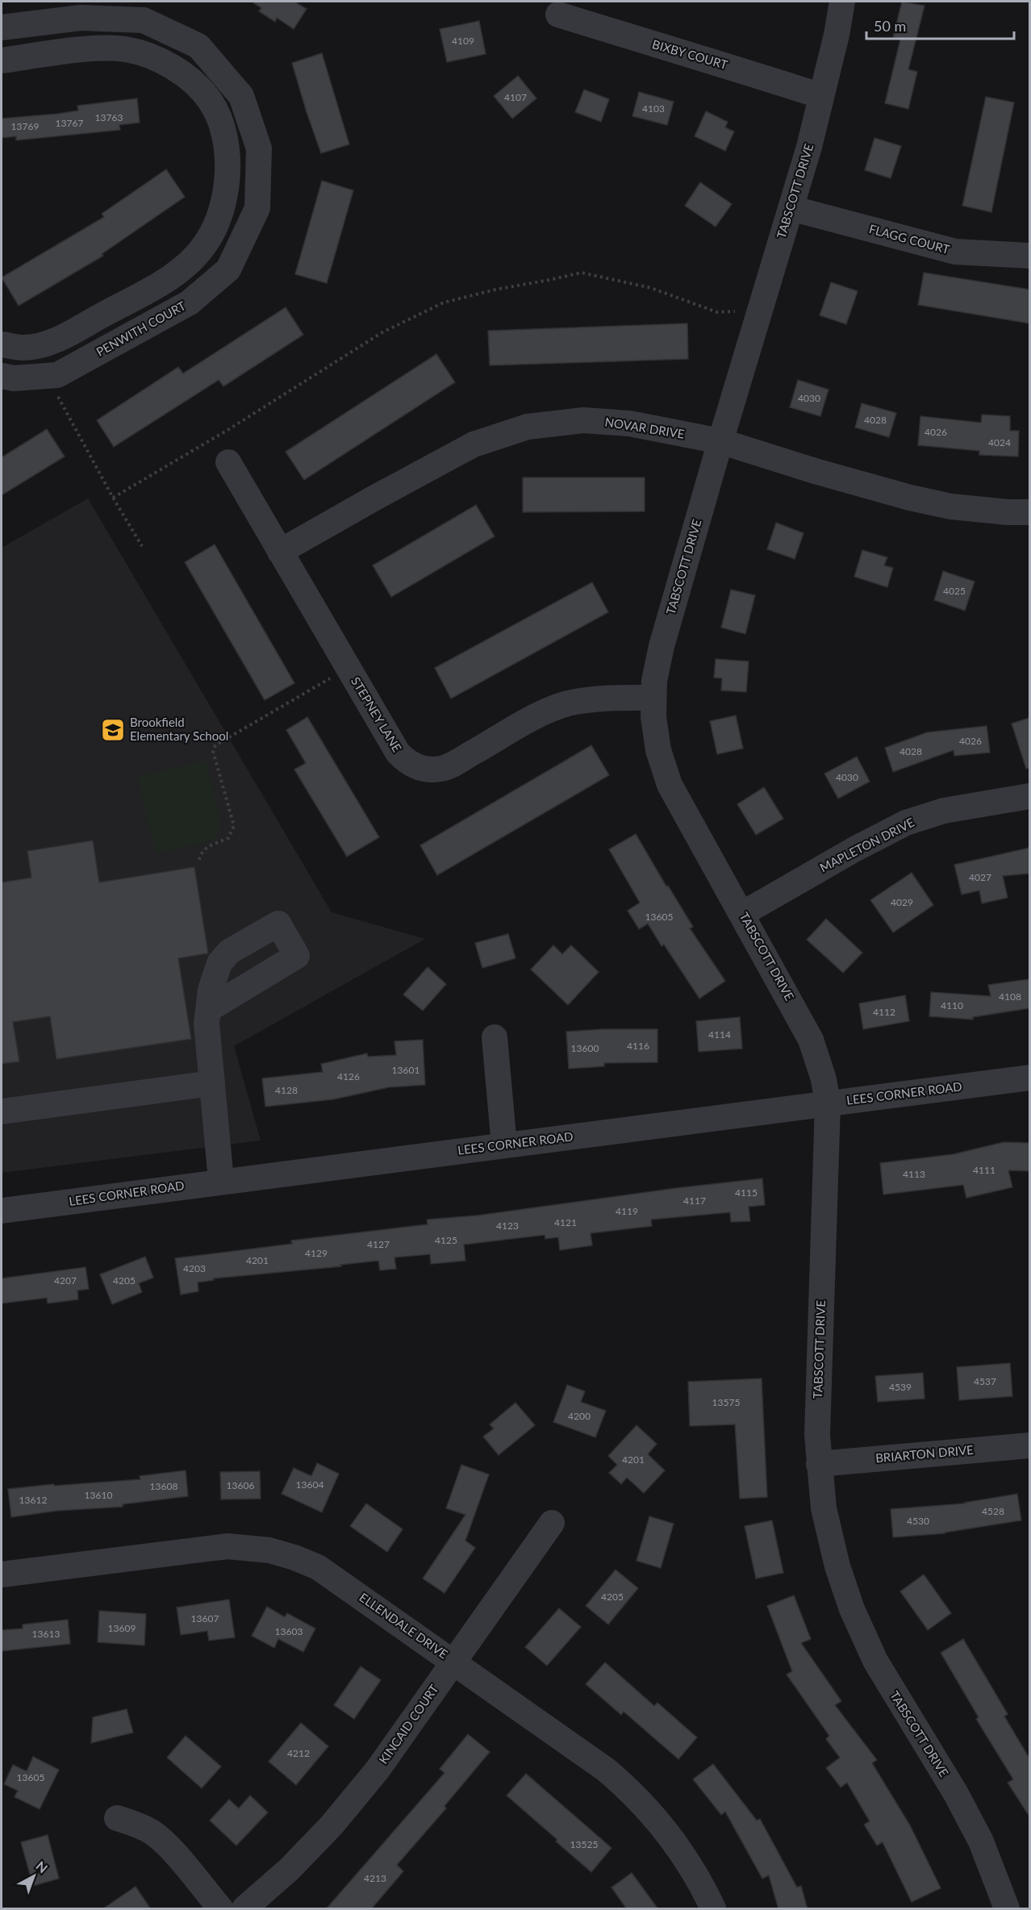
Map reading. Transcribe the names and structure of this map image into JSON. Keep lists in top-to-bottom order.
{
  "streets": {
    "street": [
      "BIXBY COURT",
      "TABSCOTT DRIVE",
      "FLAGG COURT",
      "PENWITH COURT",
      "NOVAR DRIVE",
      "STEPNEY LANE",
      "MAPLETON DRIVE",
      "LEES CORNER ROAD",
      "BRIARTON DRIVE",
      "ELLENDALE DRIVE",
      "KINCAID COURT"
    ]
  },
  "crossings": [
    ["BIXBY COURT", "TABSCOTT DRIVE"],
    ["TABSCOTT DRIVE", "FLAGG COURT"],
    ["TABSCOTT DRIVE", "NOVAR DRIVE"],
    ["TABSCOTT DRIVE", "STEPNEY LANE"],
    ["TABSCOTT DRIVE", "MAPLETON DRIVE"],
    ["TABSCOTT DRIVE", "LEES CORNER ROAD"],
    ["TABSCOTT DRIVE", "BRIARTON DRIVE"],
    ["NOVAR DRIVE", "STEPNEY LANE"],
    ["ELLENDALE DRIVE", "KINCAID COURT"]
  ],
  "places": {
    "school or university": ["Brookfield Elementary School"]
  },
  "house_numbers": [
    "4109",
    "4107",
    "4103",
    "13763",
    "13767",
    "13769",
    "4030",
    "4028",
    "4026",
    "4024",
    "4025",
    "4026",
    "4028",
    "4030",
    "4027",
    "4029",
    "13605",
    "4108",
    "4110",
    "4112",
    "4114",
    "4116",
    "13600",
    "13601",
    "4126",
    "4128",
    "4111",
    "4113",
    "4115",
    "4117",
    "4119",
    "4121",
    "4123",
    "4125",
    "4127",
    "4129",
    "4201",
    "4203",
    "4207",
    "4205",
    "4537",
    "4539",
    "13575",
    "4200",
    "4201",
    "13604",
    "13606",
    "13608",
    "13610",
    "13612",
    "4528",
    "4530",
    "4205",
    "13607",
    "13609",
    "13603",
    "13613",
    "4212",
    "13605",
    "13525",
    "4213"
  ],
  "scale_bar": "50 m",
  "north": "top right"
}
